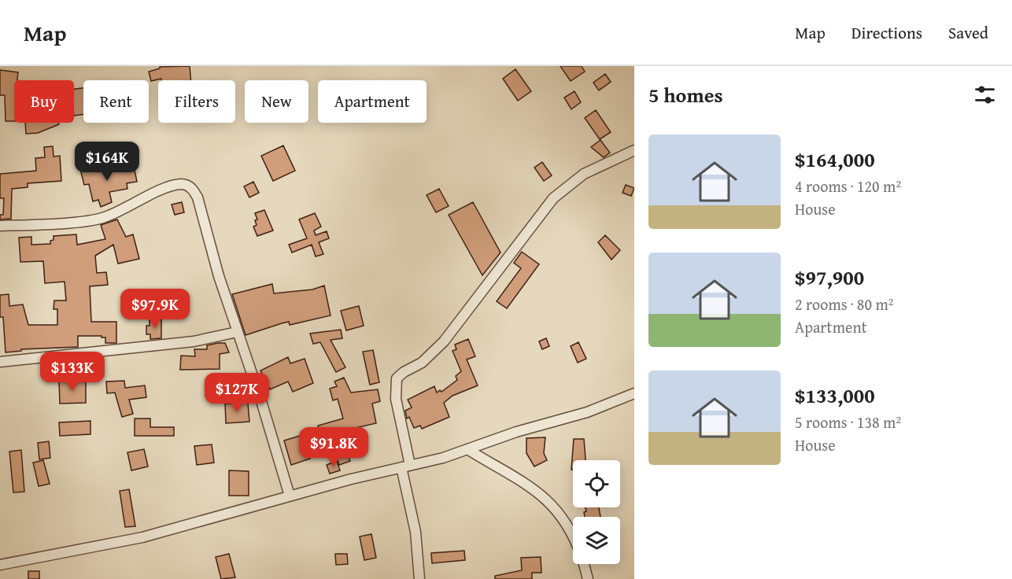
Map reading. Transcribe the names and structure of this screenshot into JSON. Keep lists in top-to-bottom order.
{
  "page": {
    "header": "Map",
    "nav": ["Map", "Directions", "Saved"],
    "heading": "5 homes",
    "chip": [
      "Buy",
      "Rent",
      "Filters",
      "New",
      "Apartment"
    ],
    "list": [
      {
        "name": "$164,000",
        "note": "4 rooms · 120 m² · House"
      },
      {
        "name": "$97,900",
        "note": "2 rooms · 80 m² · Apartment"
      },
      {
        "name": "$133,000",
        "note": "5 rooms · 138 m² · House"
      }
    ],
    "price": [
      "$164K",
      "$97.9K",
      "$133K",
      "$127K",
      "$91.8K"
    ]
  }
}
